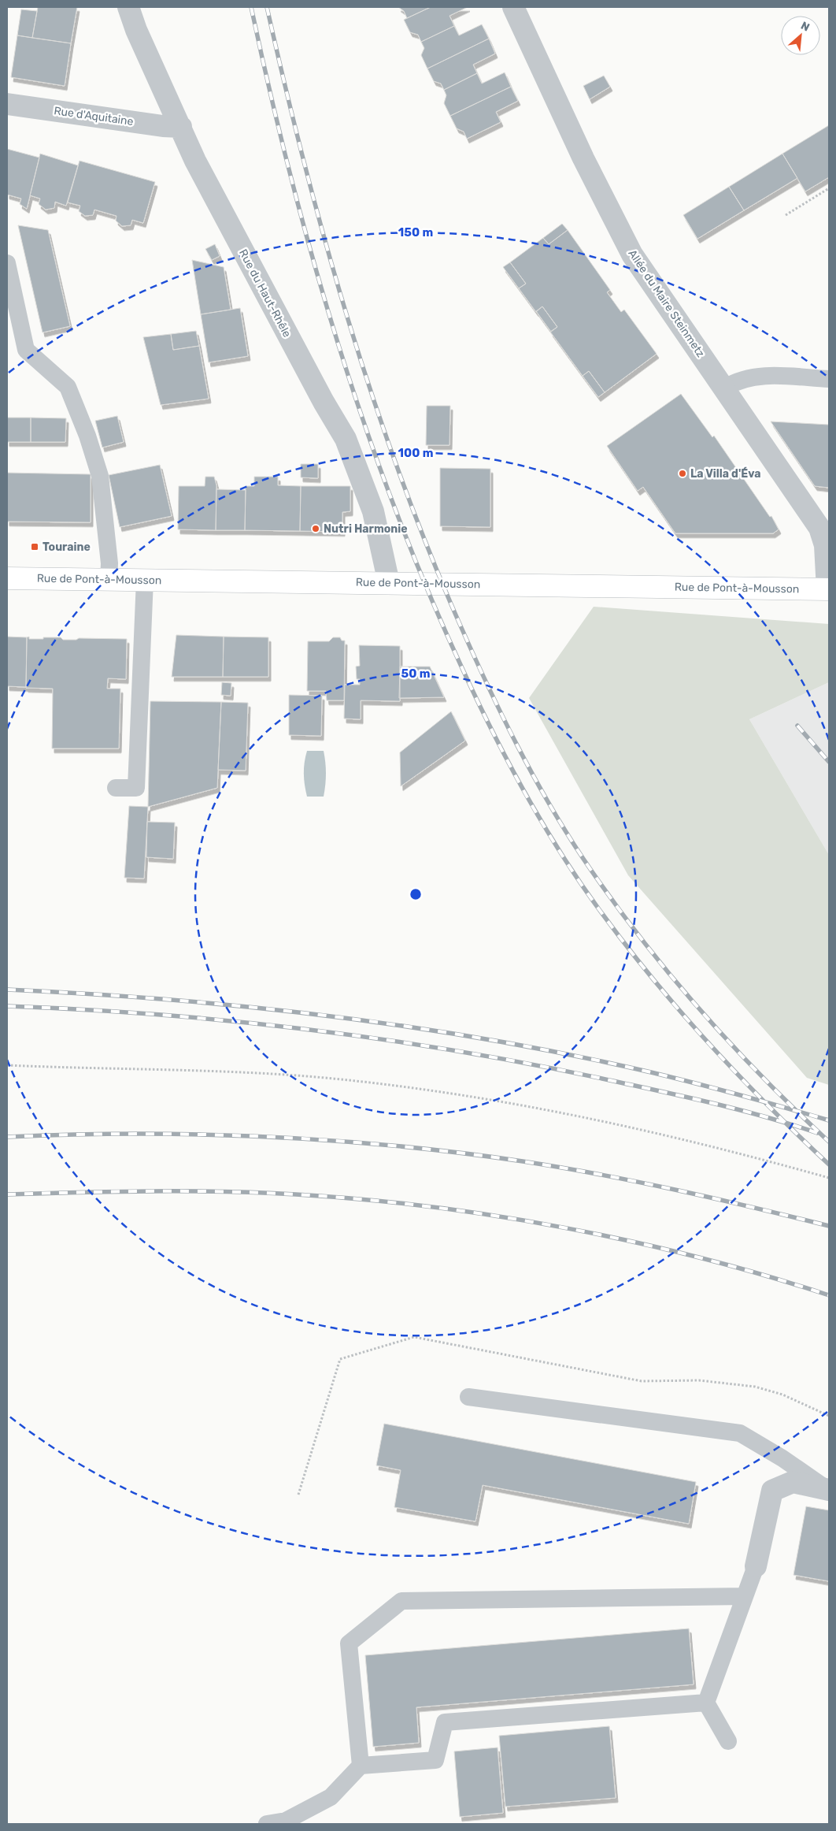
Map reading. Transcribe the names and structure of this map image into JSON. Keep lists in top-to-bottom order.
{
  "streets": {
    "main road": ["Rue de Pont-à-Mousson"],
    "street": ["Rue d'Aquitaine", "Rue du Haut-Rhêle", "Allée du Maire Steinmetz"]
  },
  "crossings": [
    ["Rue d'Aquitaine", "Rue du Haut-Rhêle"],
    ["Rue du Haut-Rhêle", "Rue de Pont-à-Mousson"],
    ["Allée du Maire Steinmetz", "Rue de Pont-à-Mousson"]
  ],
  "places": {
    "other": ["La Villa d'Éva", "Nutri Harmonie"],
    "transit": ["Touraine"]
  },
  "north": "top right",
  "rings": ["150 m", "100 m", "50 m"]
}
